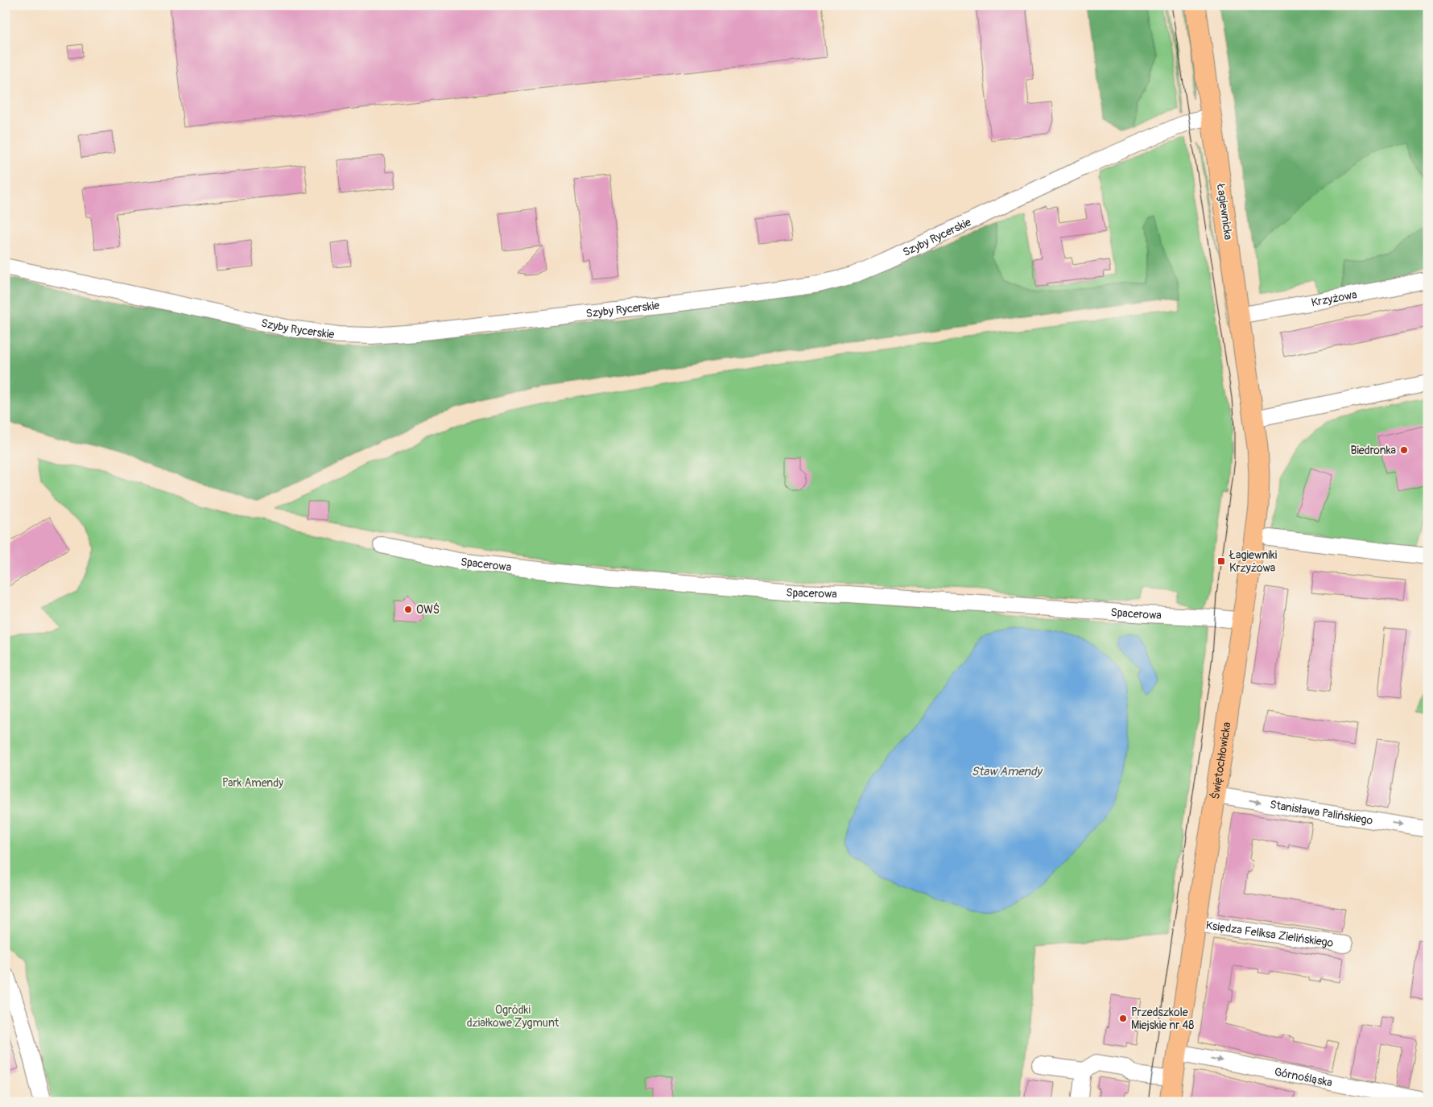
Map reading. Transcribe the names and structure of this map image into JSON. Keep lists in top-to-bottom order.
{
  "streets": {
    "main road": ["Łagiewnicka", "Świętochłowicka"],
    "street": [
      "Szyby Rycerskie",
      "Krzyżowa",
      "Spacerowa",
      "Stanisława Palińskiego",
      "Księdza Feliksa Zielińskiego",
      "Górnośląska"
    ]
  },
  "crossings": [
    ["Łagiewnicka", "Szyby Rycerskie"],
    ["Łagiewnicka", "Krzyżowa"],
    ["Łagiewnicka", "Świętochłowicka"],
    ["Spacerowa", "Świętochłowicka"],
    ["Świętochłowicka", "Stanisława Palińskiego"],
    ["Świętochłowicka", "Księdza Feliksa Zielińskiego"],
    ["Świętochłowicka", "Górnośląska"]
  ],
  "one_way": ["Stanisława Palińskiego", "Górnośląska"],
  "water": ["Staw Amendy"],
  "parks": ["Park Amendy", "Ogródki działkowe Zygmunt"],
  "places": {
    "other": ["Biedronka", "OWŚ", "Przedszkole Miejskie nr 48"],
    "transit": ["Łagiewniki Krzyżowa"]
  }
}
